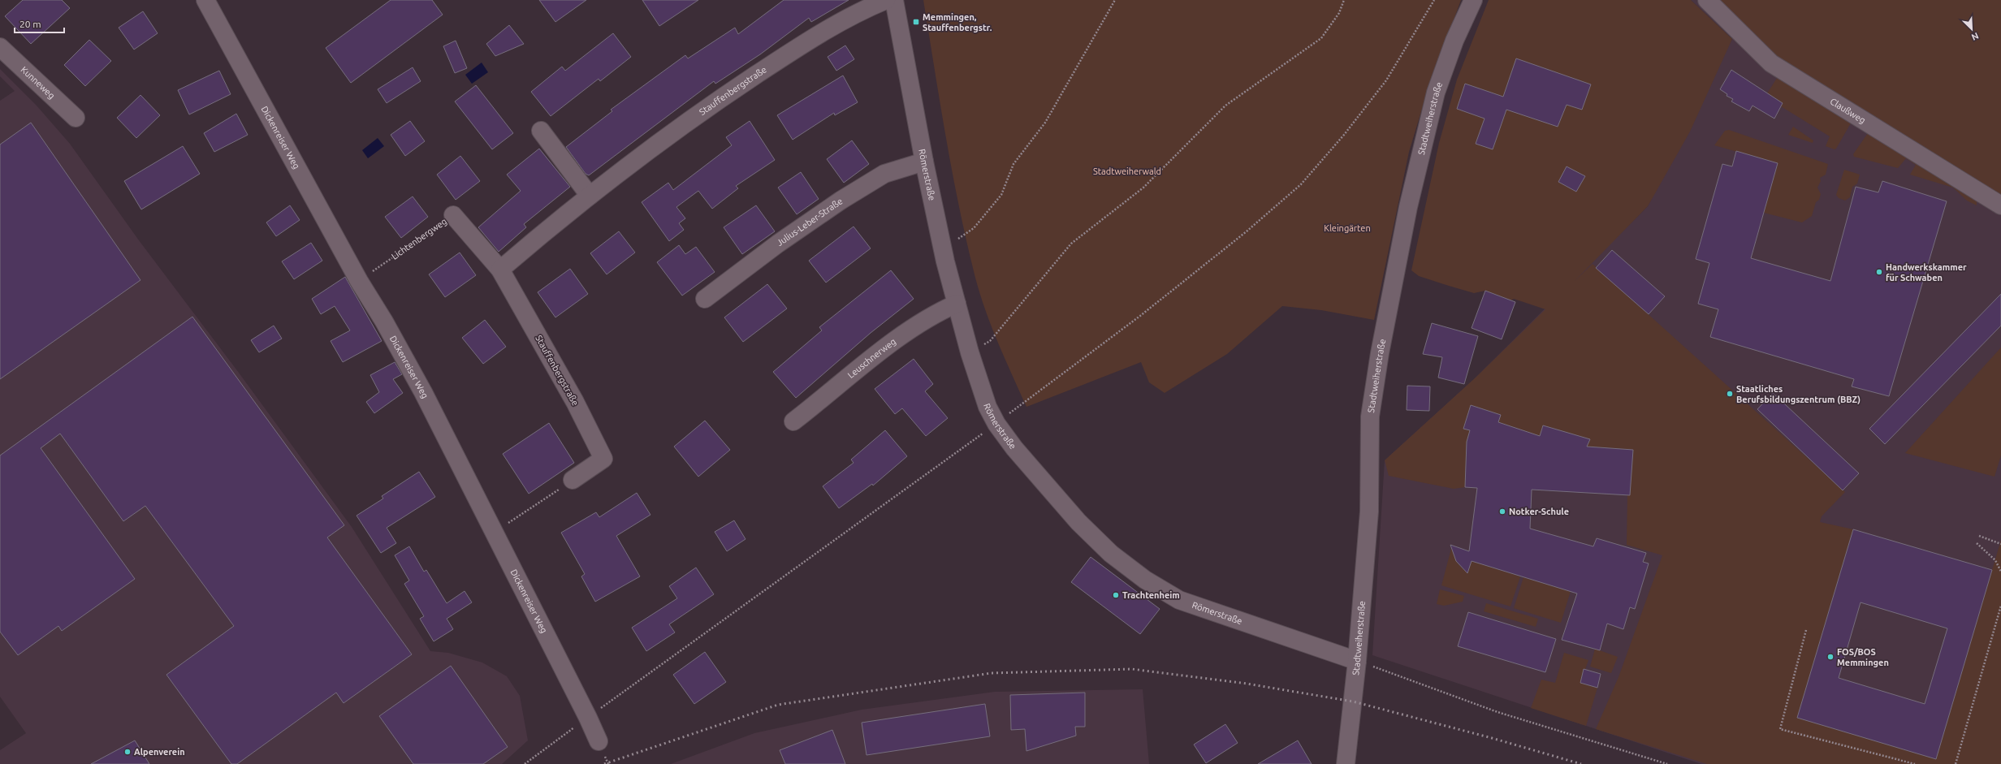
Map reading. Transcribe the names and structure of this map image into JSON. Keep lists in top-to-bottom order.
{
  "streets": {
    "street": [
      "Kunneweg",
      "Stauffenbergstraße",
      "Claußweg",
      "Stadtweiherstraße",
      "Dickenreiser Weg",
      "Römerstraße",
      "Julius-Leber-Straße",
      "Lichtenbergweg",
      "Leuschnerweg"
    ]
  },
  "crossings": [
    ["Stauffenbergstraße", "Lichtenbergweg"],
    ["Stadtweiherstraße", "Römerstraße"],
    ["Dickenreiser Weg", "Lichtenbergweg"],
    ["Römerstraße", "Julius-Leber-Straße"],
    ["Römerstraße", "Leuschnerweg"]
  ],
  "parks": ["Stadtweiherwald", "Kleingärten"],
  "places": {
    "transit": ["Memmingen, Stauffenbergstr."],
    "other": [
      "Handwerkskammer für Schwaben",
      "Staatliches Berufsbildungszentrum (BBZ)",
      "Notker-Schule",
      "Trachtenheim",
      "FOS/BOS Memmingen",
      "Alpenverein"
    ]
  },
  "scale_bar": "20 m",
  "north": "bottom right"
}
